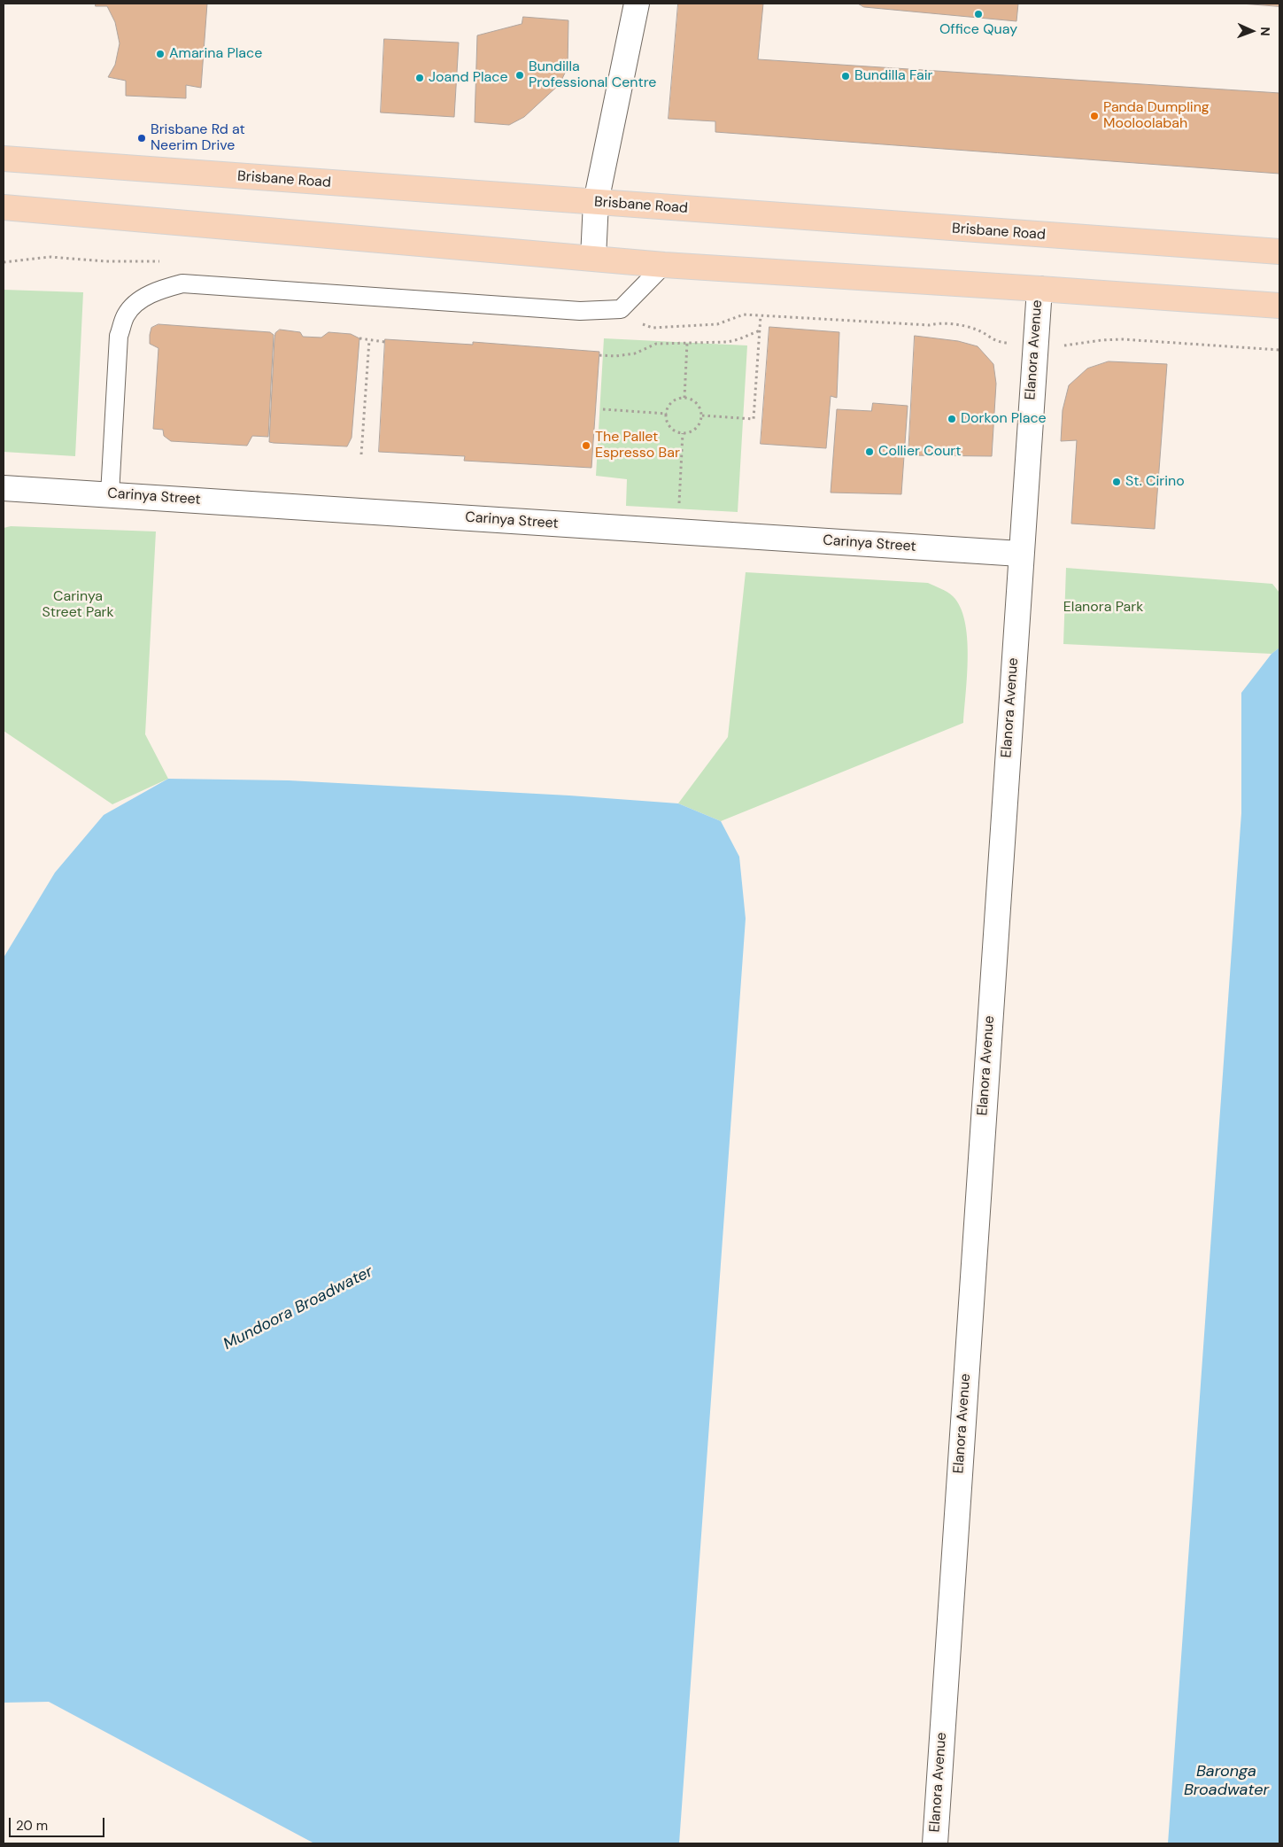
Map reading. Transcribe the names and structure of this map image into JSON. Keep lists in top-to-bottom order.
{
  "streets": {
    "main road": ["Brisbane Road"],
    "street": ["Elanora Avenue", "Carinya Street"]
  },
  "crossings": [
    ["Elanora Avenue", "Carinya Street"]
  ],
  "water": ["Mundoora Broadwater", "Baronga Broadwater"],
  "parks": ["Carinya Street Park", "Elanora Park"],
  "places": [
    "Office Quay",
    "Amarina Place",
    "Bundilla Professional Centre",
    "Bundilla Fair",
    "Joand Place",
    "Panda Dumpling Mooloolabah",
    "Brisbane Rd at Neerim Drive",
    "Dorkon Place",
    "The Pallet Espresso Bar",
    "Collier Court",
    "St. Cirino"
  ],
  "scale_bar": "20 m",
  "north": "right"
}
